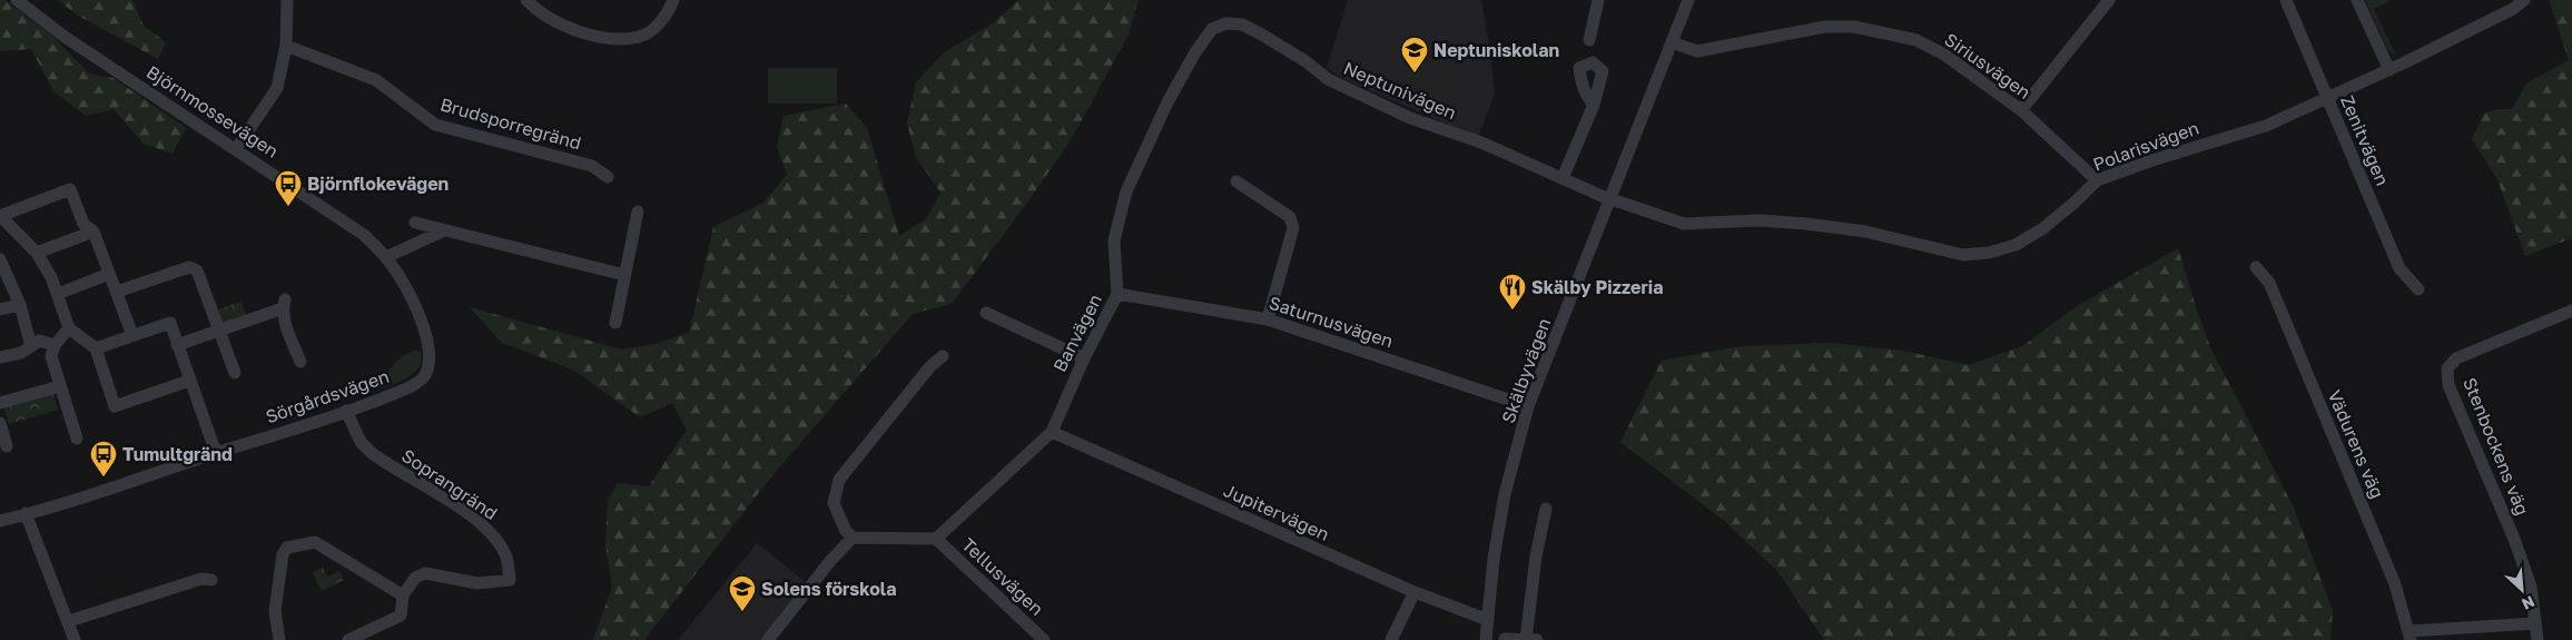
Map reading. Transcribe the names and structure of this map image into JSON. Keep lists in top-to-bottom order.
{
  "streets": {
    "street": [
      "Siriusvägen",
      "Neptunivägen",
      "Björnmossevägen",
      "Brudsporregränd",
      "Zenitvägen",
      "Polarisvägen",
      "Saturnusvägen",
      "Banvägen",
      "Skälbyvägen",
      "Sörgårdsvägen",
      "Vädurens väg",
      "Stenbockens väg",
      "Soprangränd",
      "Jupitervägen",
      "Tellusvägen"
    ]
  },
  "crossings": [
    ["Siriusvägen", "Polarisvägen"],
    ["Siriusvägen", "Skälbyvägen"],
    ["Neptunivägen", "Polarisvägen"],
    ["Neptunivägen", "Banvägen"],
    ["Neptunivägen", "Skälbyvägen"],
    ["Björnmossevägen", "Sörgårdsvägen"],
    ["Zenitvägen", "Polarisvägen"],
    ["Polarisvägen", "Skälbyvägen"],
    ["Saturnusvägen", "Banvägen"],
    ["Saturnusvägen", "Skälbyvägen"],
    ["Banvägen", "Jupitervägen"],
    ["Banvägen", "Tellusvägen"],
    ["Skälbyvägen", "Jupitervägen"],
    ["Sörgårdsvägen", "Soprangränd"]
  ],
  "places": {
    "school or university": ["Neptuniskolan", "Solens förskola"],
    "bus stop": ["Björnflokevägen", "Tumultgränd"],
    "restaurant": ["Skälby Pizzeria"]
  },
  "north": "bottom right"
}
